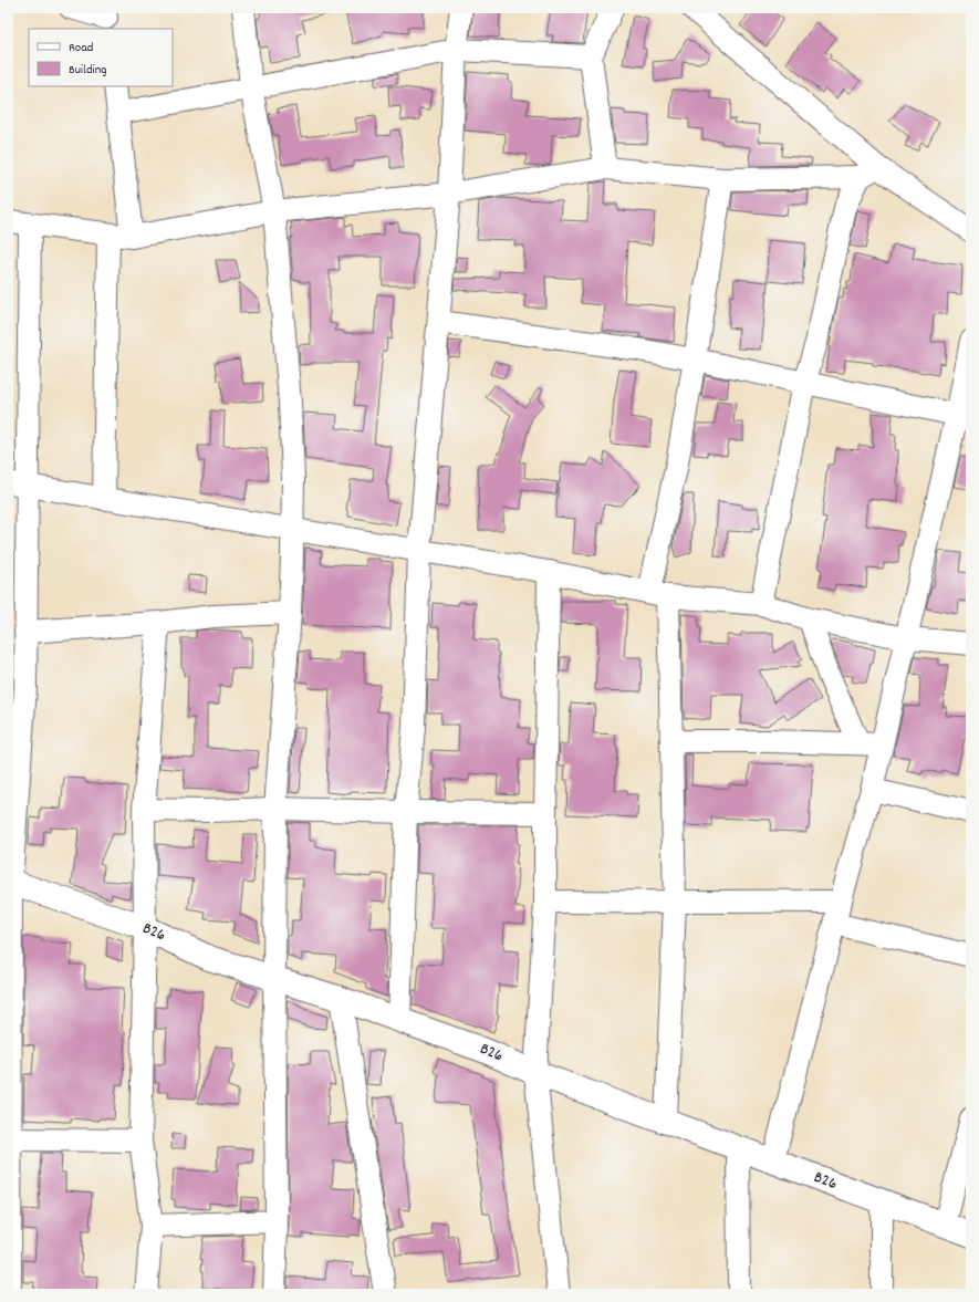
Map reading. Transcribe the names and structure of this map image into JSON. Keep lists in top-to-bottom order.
{
  "streets": {
    "highway": ["B26"]
  },
  "legend": ["Road", "Building"]
}
